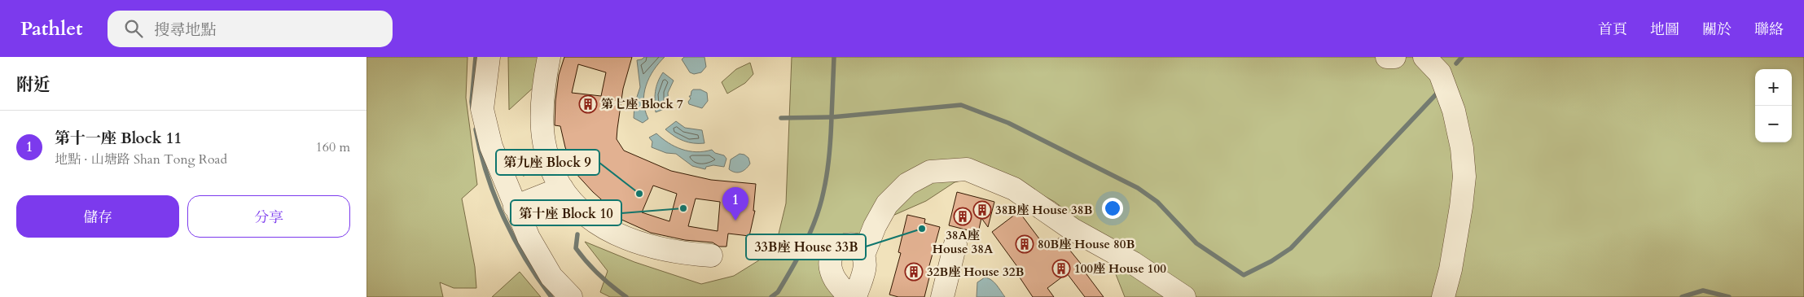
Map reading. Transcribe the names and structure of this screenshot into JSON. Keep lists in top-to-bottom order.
{
  "places": {
    "building": [
      "第七座 Block 7",
      "38B座 House 38B",
      "38A座 House 38A",
      "80B座 House 80B",
      "100座 House 100",
      "32B座 House 32B"
    ],
    "other": ["第九座 Block 9", "第十座 Block 10", "33B座 House 33B"]
  },
  "page": {
    "header": "Pathlet",
    "search": "搜尋地點",
    "nav": [
      "首頁",
      "地圖",
      "關於",
      "聯絡"
    ],
    "heading": "附近",
    "map_buttons": ["+", "−"],
    "list": [
      {
        "mark": "1",
        "name": "第十一座 Block 11",
        "note": "地點 · 山塘路 Shan Tong Road",
        "value": "160 m"
      }
    ],
    "buttons": ["儲存", "分享"],
    "pins": "1"
  }
}
